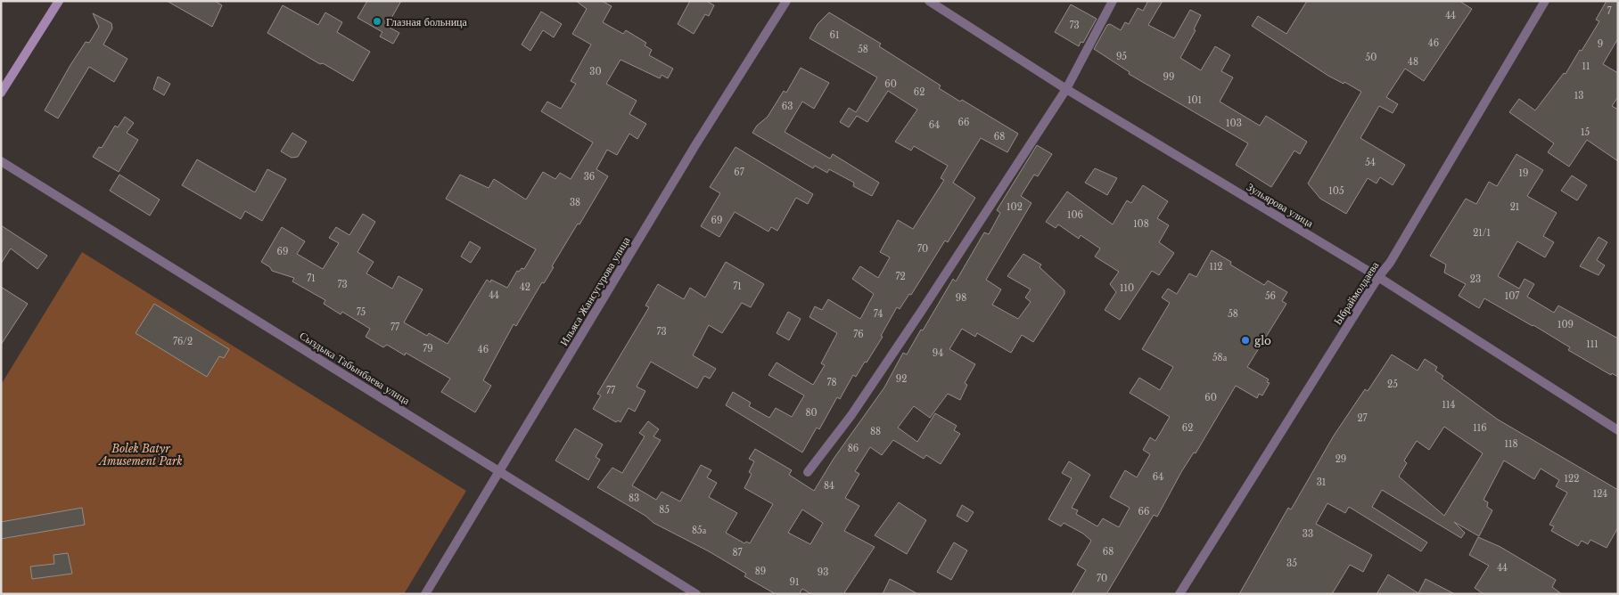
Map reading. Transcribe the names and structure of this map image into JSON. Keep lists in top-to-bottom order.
{
  "streets": {
    "street": [
      "Зульярова улица",
      "Ильяса Жансугурова улица",
      "Ыбраймолдаева",
      "Сыздыка Табынбаева улица"
    ]
  },
  "crossings": [
    ["Зульярова улица", "Ыбраймолдаева"],
    ["Ильяса Жансугурова улица", "Сыздыка Табынбаева улица"]
  ],
  "parks": ["Bolek Batyr Amusement Park"],
  "places": ["Глазная больница", "glo"],
  "house_numbers": [
    "7",
    "44",
    "73",
    "61",
    "46",
    "9",
    "58",
    "95",
    "50",
    "48",
    "11",
    "30",
    "99",
    "60",
    "62",
    "13",
    "101",
    "63",
    "66",
    "103",
    "64",
    "15",
    "68",
    "54",
    "67",
    "19",
    "36",
    "105",
    "38",
    "102",
    "21",
    "106",
    "69",
    "108",
    "21/1",
    "70",
    "69",
    "112",
    "72",
    "71",
    "23",
    "73",
    "71",
    "42",
    "110",
    "44",
    "56",
    "107",
    "98",
    "75",
    "74",
    "58",
    "109",
    "77",
    "73",
    "76",
    "76/2",
    "111",
    "79",
    "46",
    "94",
    "58а",
    "92",
    "78",
    "25",
    "77",
    "60",
    "114",
    "80",
    "27",
    "62",
    "116",
    "88",
    "118",
    "86",
    "29",
    "64",
    "122",
    "31",
    "84",
    "124",
    "83",
    "85",
    "66",
    "85а",
    "33",
    "68",
    "87",
    "35",
    "44",
    "89",
    "93",
    "70",
    "91"
  ]
}
